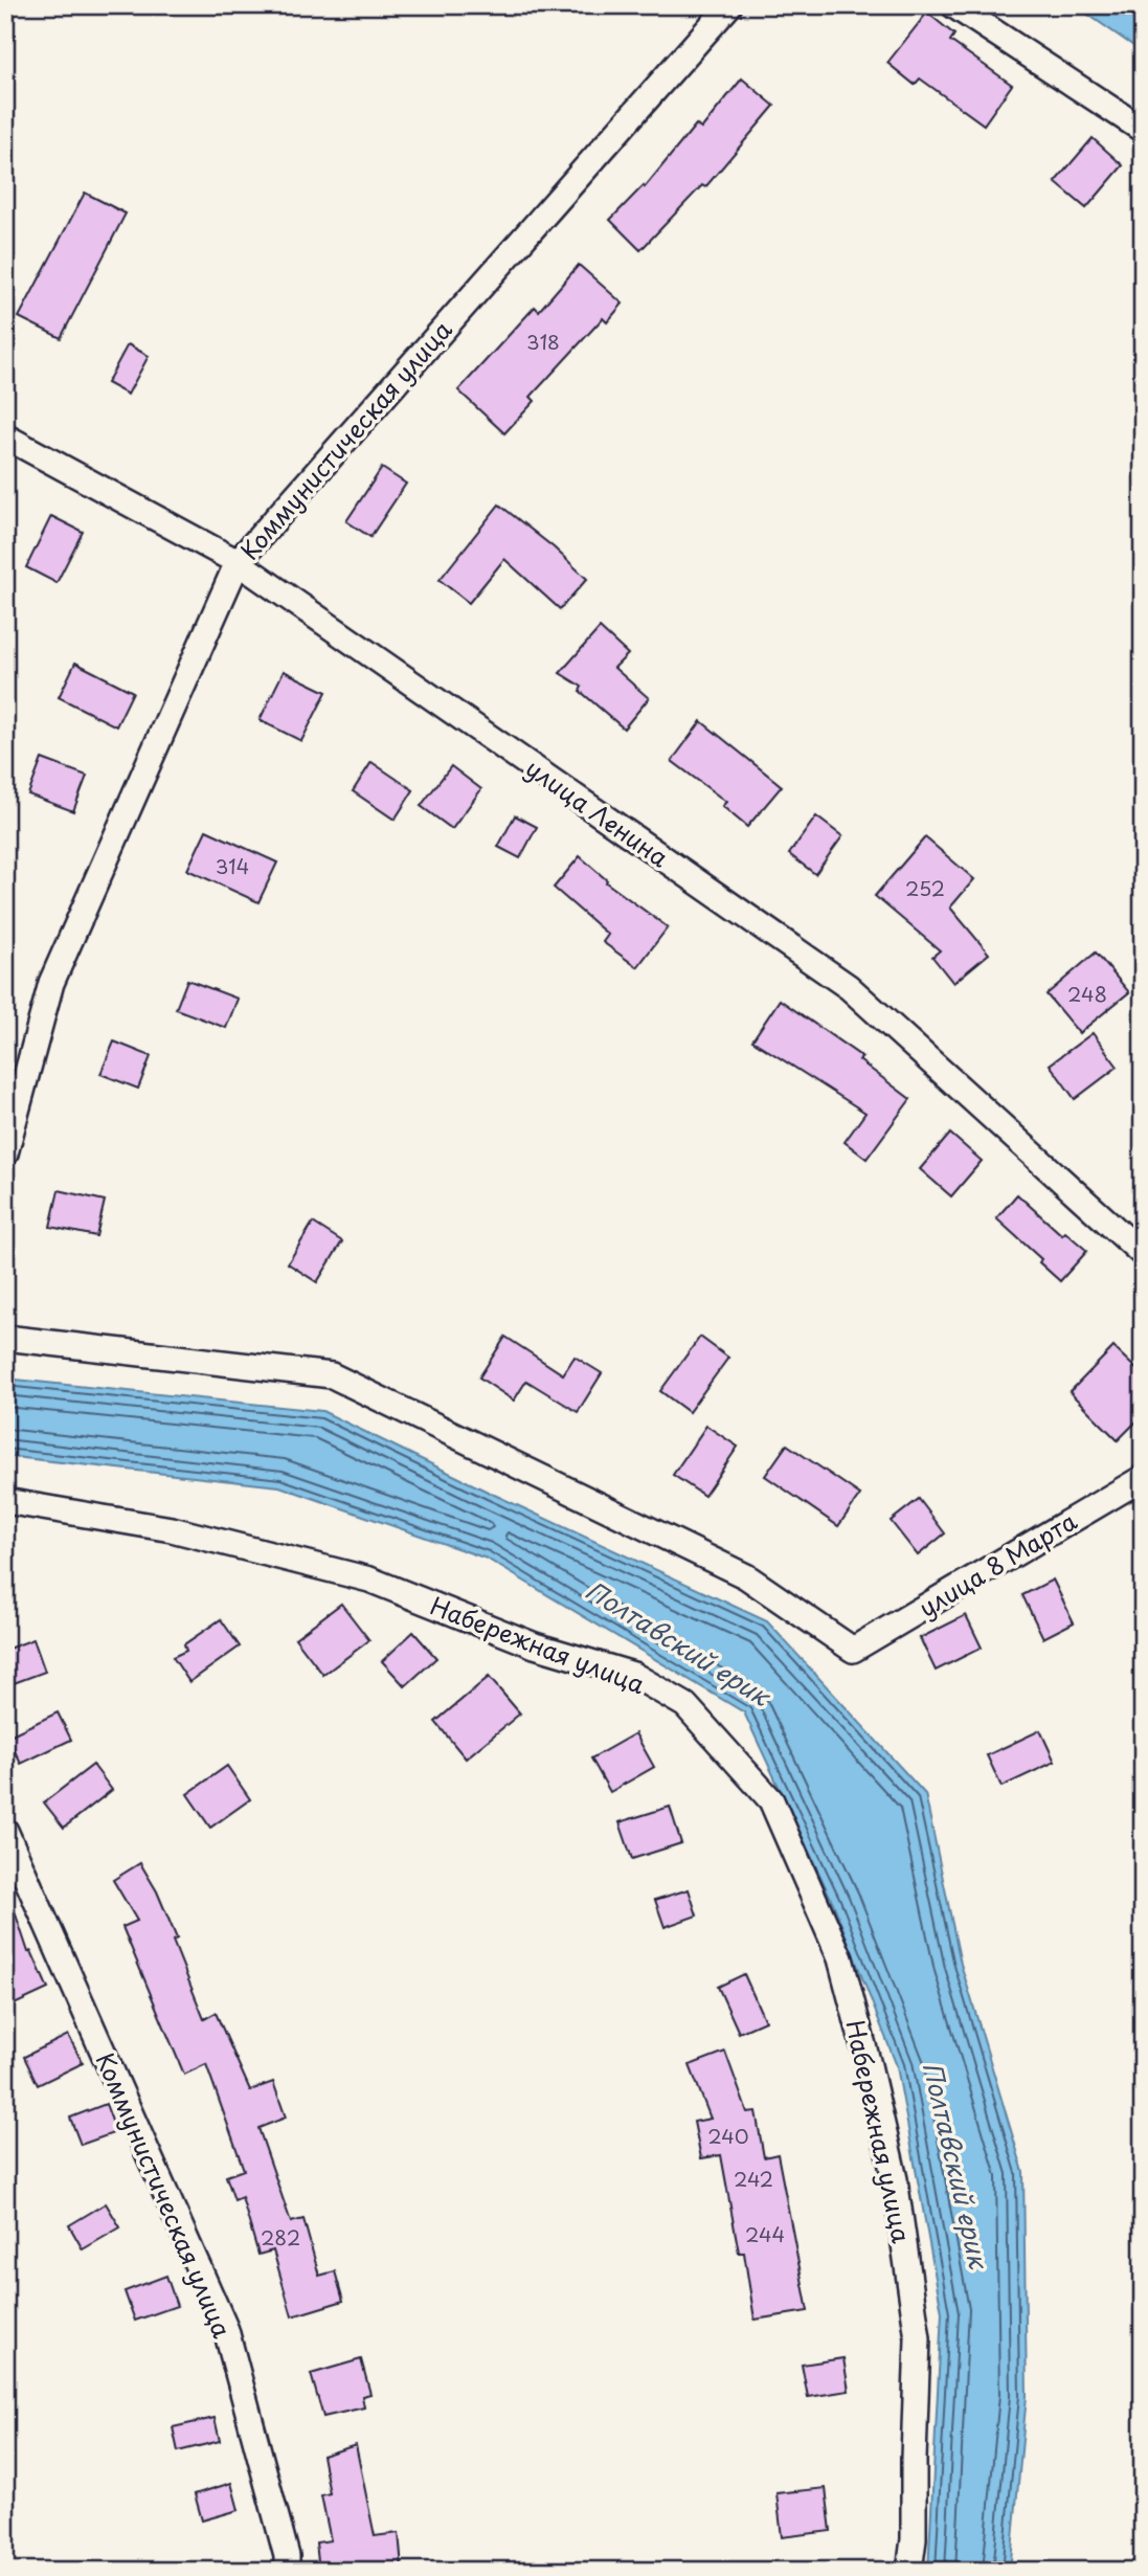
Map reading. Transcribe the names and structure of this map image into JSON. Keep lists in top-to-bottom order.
{
  "streets": {
    "street": [
      "Коммунистическая улица",
      "улица Ленина",
      "улица 8 Марта",
      "Набережная улица"
    ]
  },
  "crossings": [
    ["Коммунистическая улица", "улица Ленина"]
  ],
  "water": ["Полтавский ерик"],
  "house_numbers": [
    "318",
    "314",
    "252",
    "248",
    "240",
    "242",
    "244",
    "282"
  ]
}
